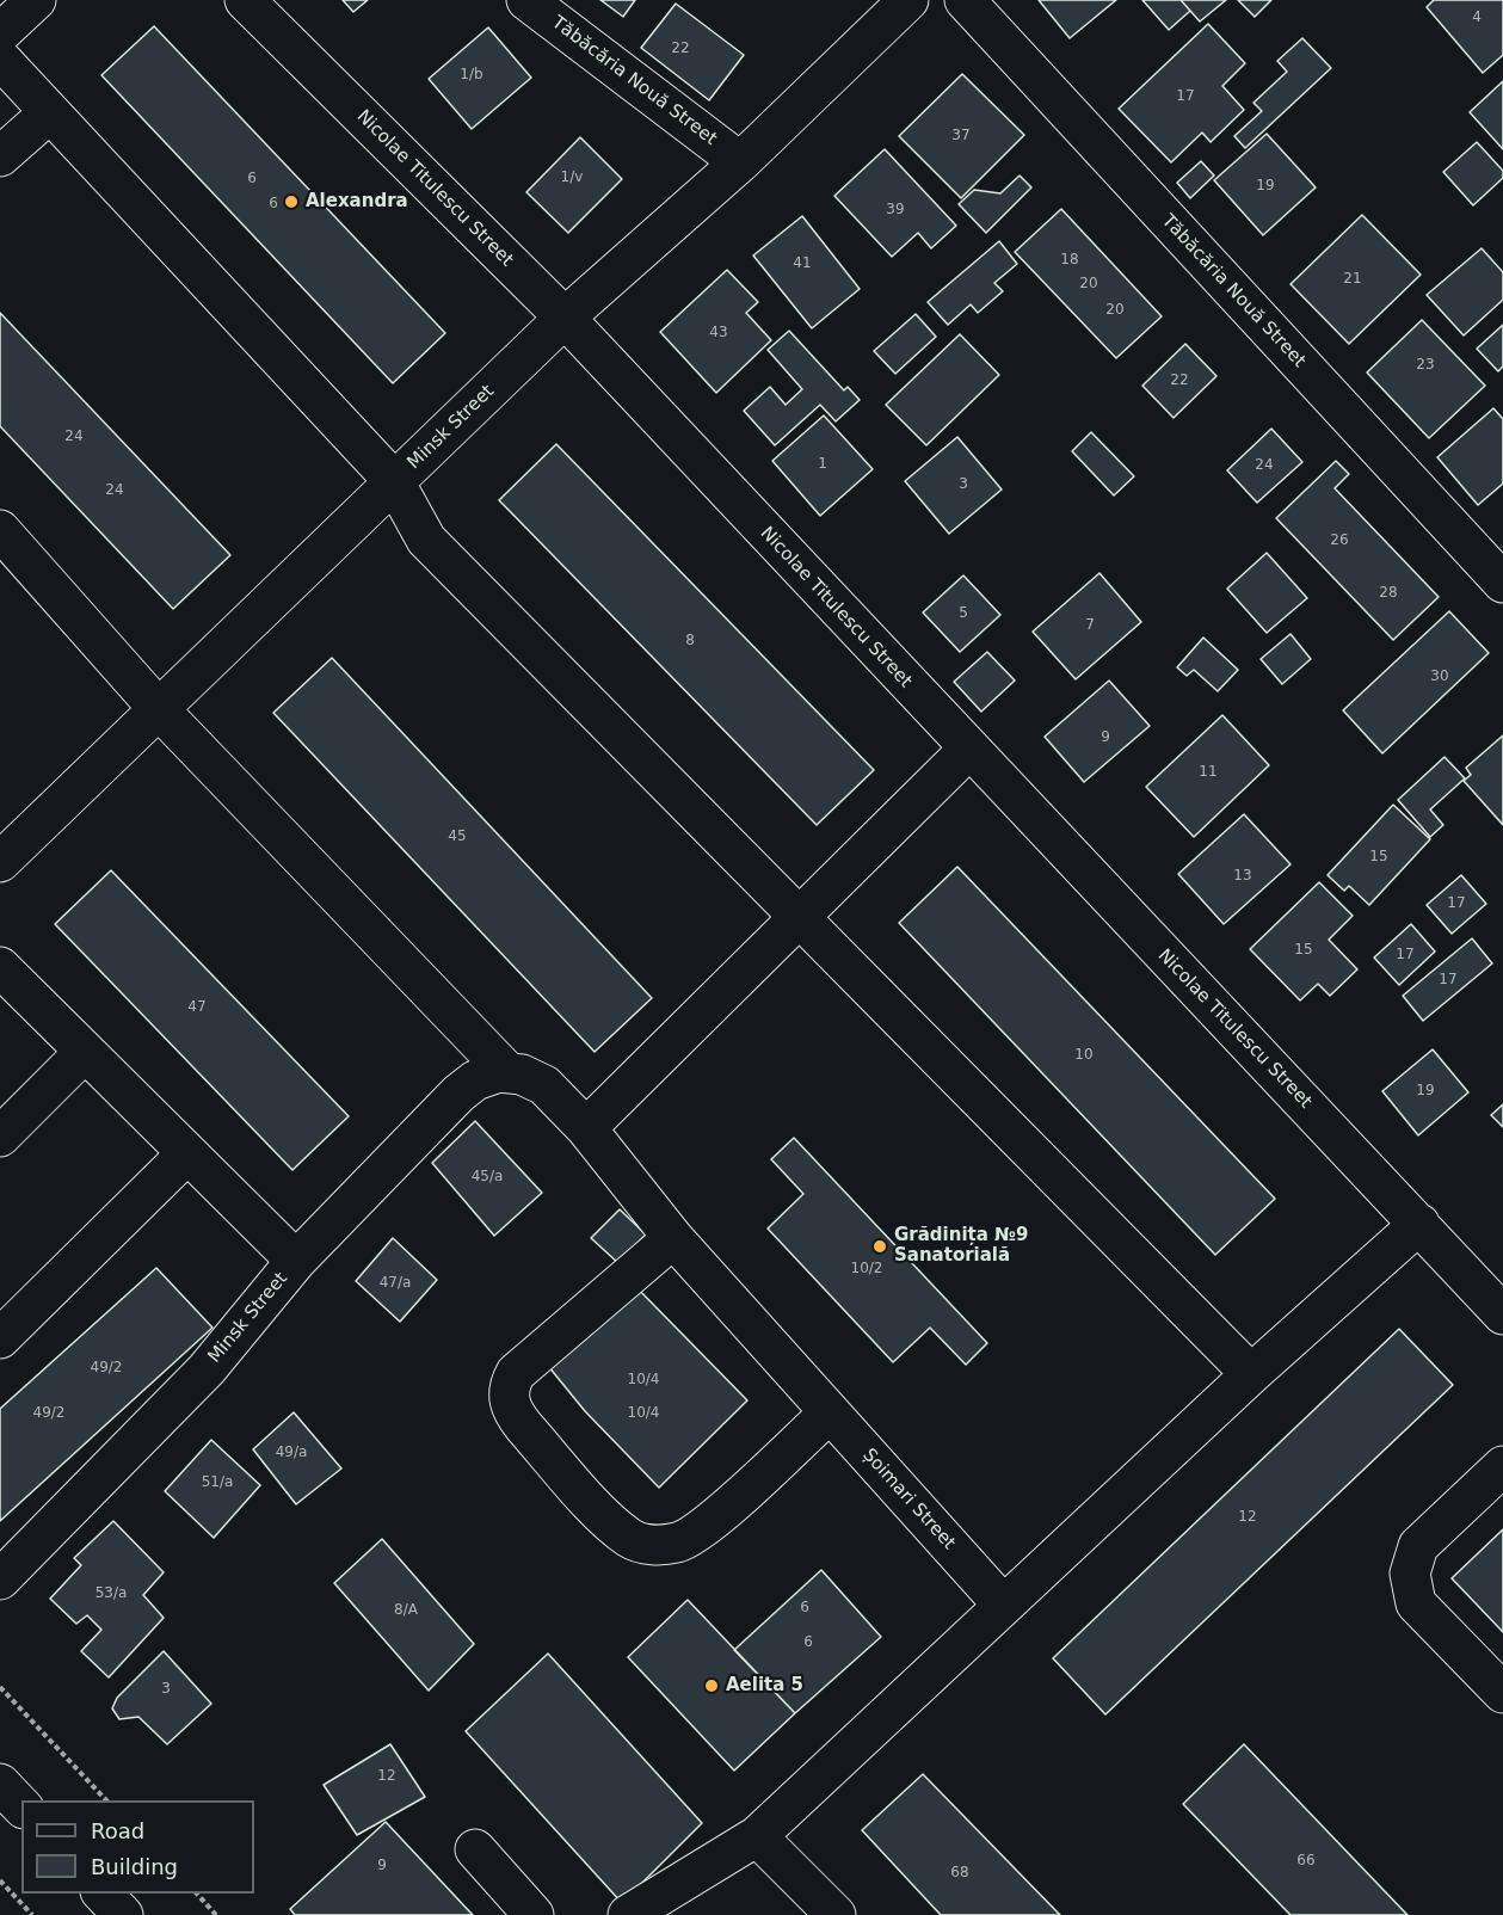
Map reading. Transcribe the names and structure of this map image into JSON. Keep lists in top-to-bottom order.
{
  "streets": {
    "street": [
      "Tăbăcăria Nouă Street",
      "Nicolae Titulescu Street",
      "Minsk Street",
      "Șoimari Street"
    ]
  },
  "crossings": [
    ["Tăbăcăria Nouă Street", "Minsk Street"],
    ["Nicolae Titulescu Street", "Minsk Street"],
    ["Minsk Street", "Șoimari Street"]
  ],
  "places": ["Alexandra", "Grădinița №9 Sanatorială", "Aelita 5"],
  "house_numbers": [
    "4",
    "22",
    "1/b",
    "17",
    "37",
    "1/v",
    "6",
    "19",
    "6",
    "39",
    "18",
    "41",
    "21",
    "20",
    "20",
    "43",
    "23",
    "22",
    "24",
    "1",
    "24",
    "3",
    "24",
    "26",
    "28",
    "5",
    "7",
    "8",
    "30",
    "9",
    "11",
    "45",
    "15",
    "13",
    "17",
    "15",
    "17",
    "17",
    "47",
    "10",
    "19",
    "45/a",
    "10/2",
    "47/a",
    "49/2",
    "10/4",
    "49/2",
    "10/4",
    "49/a",
    "51/a",
    "12",
    "53/a",
    "6",
    "8/A",
    "6",
    "3",
    "12",
    "66",
    "9",
    "68"
  ],
  "legend": ["Road", "Building"]
}
